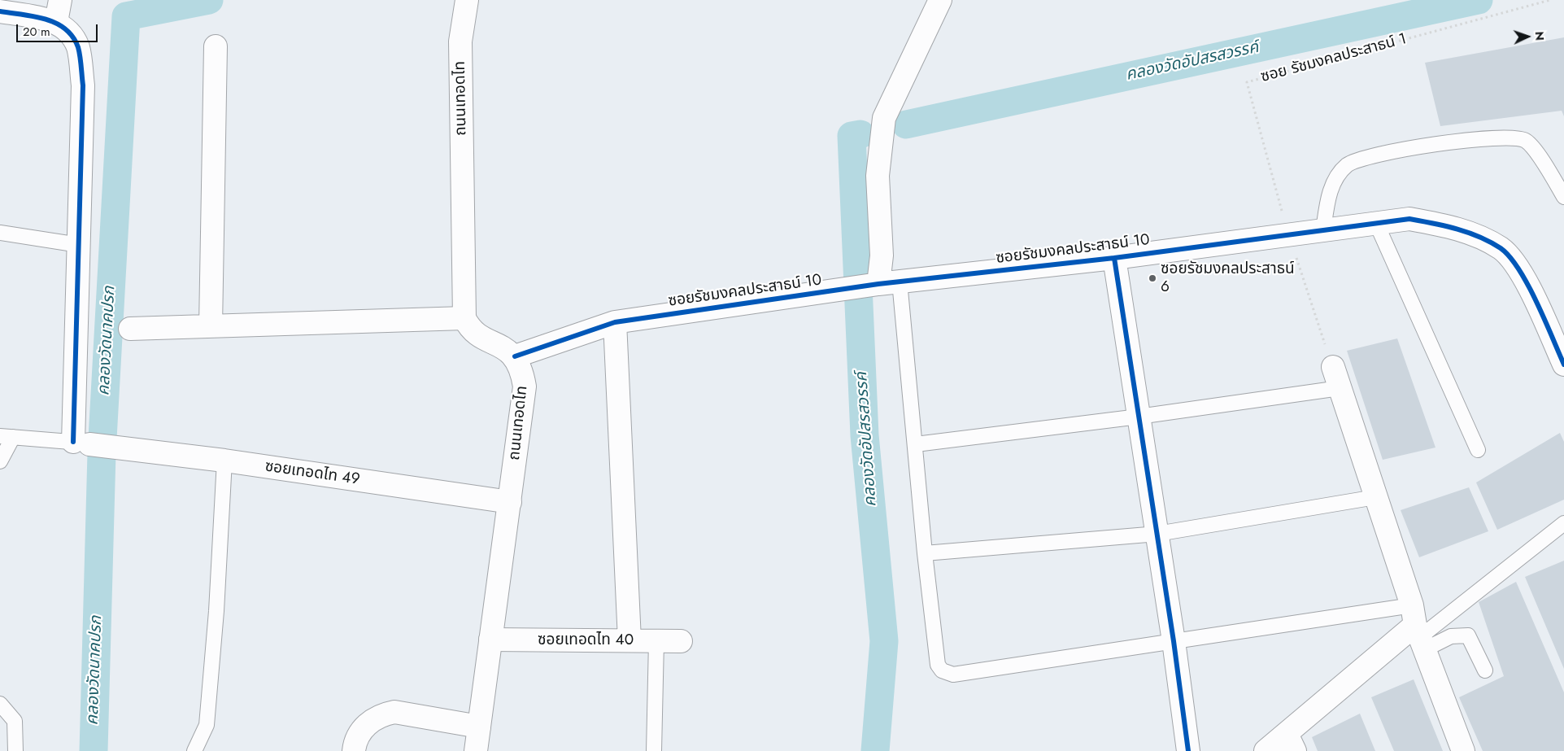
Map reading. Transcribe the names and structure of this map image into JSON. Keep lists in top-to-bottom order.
{
  "streets": {
    "street": [
      "ถนนเทอดไท",
      "ซอยรัชมงคลประสาธน์ 10",
      "ซอยเทอดไท 49",
      "ซอยเทอดไท 40"
    ],
    "path": ["ซอย รัชมงคลประสาธน์ 1"]
  },
  "crossings": [
    ["ซอย รัชมงคลประสาธน์ 1", "ซอยรัชมงคลประสาธน์ 10"],
    ["ถนนเทอดไท", "ซอยรัชมงคลประสาธน์ 10"],
    ["ถนนเทอดไท", "ซอยเทอดไท 49"],
    ["ถนนเทอดไท", "ซอยเทอดไท 40"]
  ],
  "water": ["คลองวัดอัปสรสวรรค์", "คลองวัดนาคปรก"],
  "places": ["ซอยรัชมงคลประสาธน์ 6"],
  "scale_bar": "20 m",
  "north": "right"
}
